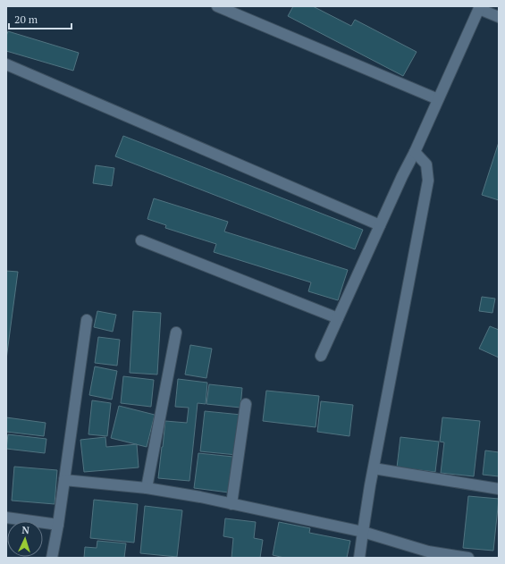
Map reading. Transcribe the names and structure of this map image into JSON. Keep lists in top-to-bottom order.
{
  "scale_bar": "20 m",
  "north": "top"
}
